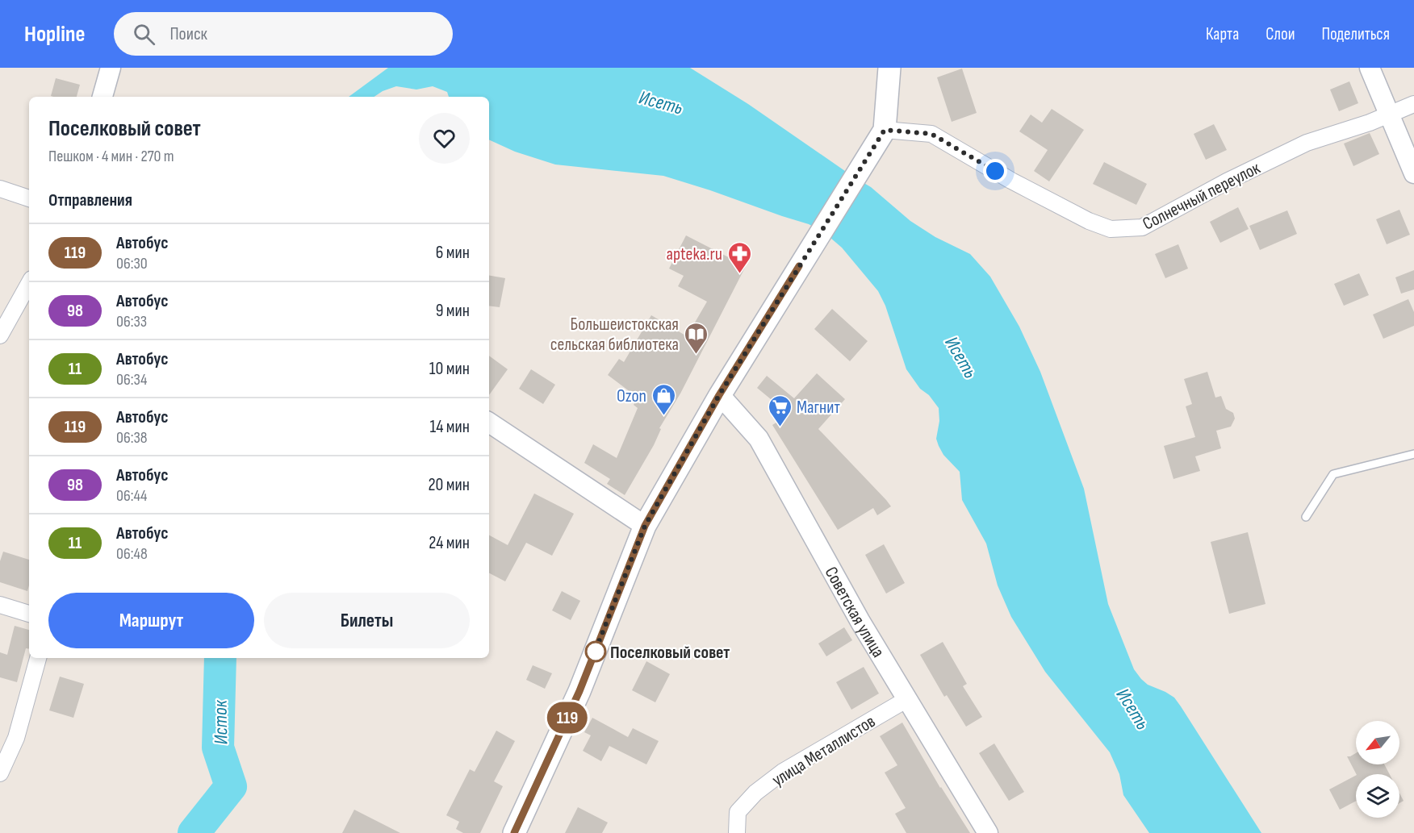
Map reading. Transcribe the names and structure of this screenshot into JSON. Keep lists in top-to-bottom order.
{
  "streets": {
    "street": ["Солнечный переулок", "Советская улица", "улица Металлистов"]
  },
  "crossings": [
    ["Советская улица", "улица Металлистов"]
  ],
  "water": ["Исеть", "Исток"],
  "places": {
    "pharmacy": ["apteka.ru"],
    "library": ["Большеистокская сельская библиотека"],
    "shop": ["Ozon"],
    "supermarket": ["Магнит"],
    "other": ["Поселковый совет"]
  },
  "lines": ["bus line 119"],
  "north": "bottom left",
  "page": {
    "header": "Hopline",
    "search": "Поиск",
    "nav": ["Карта", "Слои", "Поделиться"],
    "on_map": "119",
    "heading": [
      ["Поселковый совет", "Пешком · 4 мин · 270 m"],
      "Отправления"
    ],
    "list": [
      {
        "mark": "119",
        "name": "Автобус",
        "note": "06:30",
        "value": "6 мин"
      },
      {
        "mark": "98",
        "name": "Автобус",
        "note": "06:33",
        "value": "9 мин"
      },
      {
        "mark": "11",
        "name": "Автобус",
        "note": "06:34",
        "value": "10 мин"
      },
      {
        "mark": "119",
        "name": "Автобус",
        "note": "06:38",
        "value": "14 мин"
      },
      {
        "mark": "98",
        "name": "Автобус",
        "note": "06:44",
        "value": "20 мин"
      },
      {
        "mark": "11",
        "name": "Автобус",
        "note": "06:48",
        "value": "24 мин"
      }
    ],
    "buttons": ["Маршрут", "Билеты"]
  }
}
